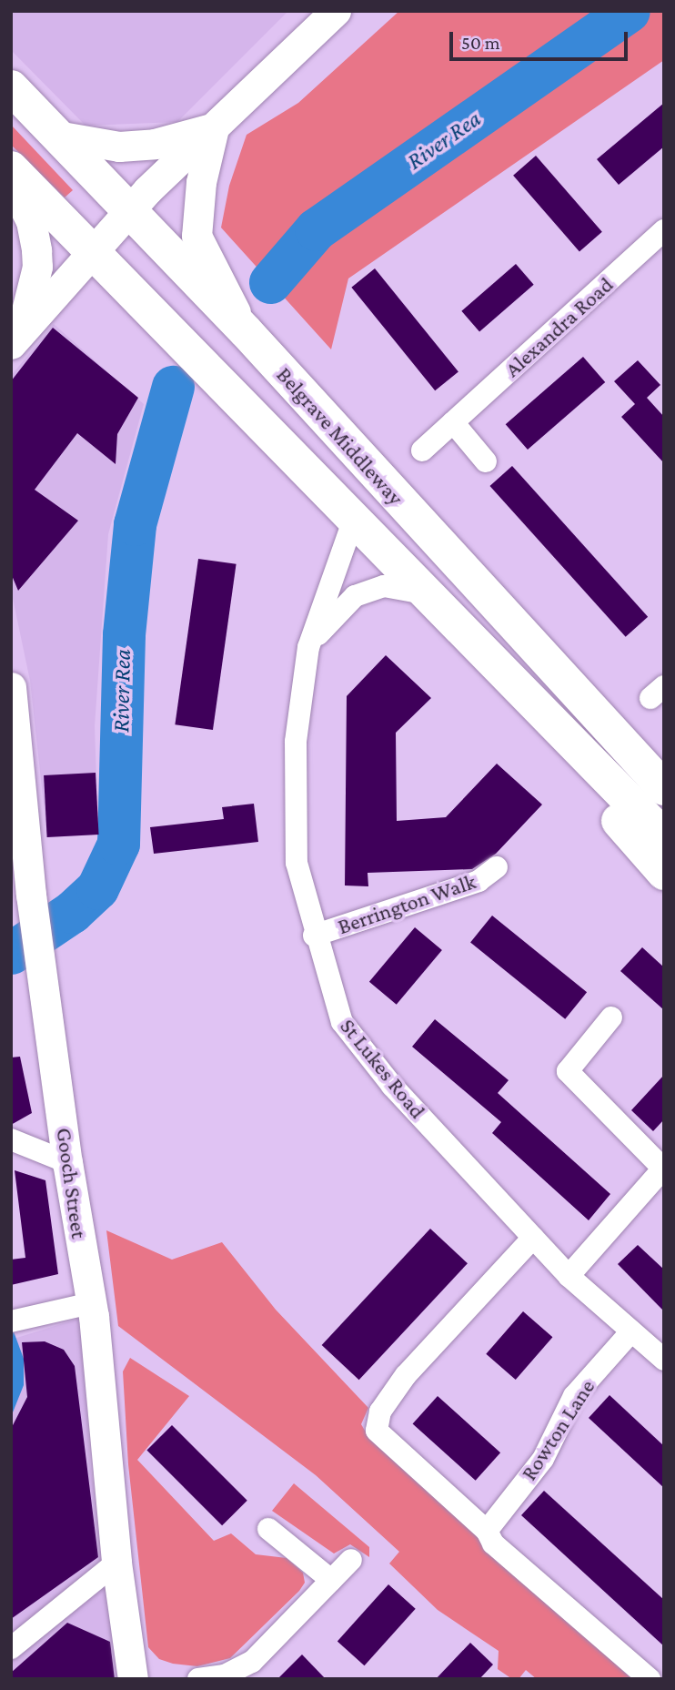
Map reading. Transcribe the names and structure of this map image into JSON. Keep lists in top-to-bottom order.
{
  "streets": {
    "highway": ["Belgrave Middleway"],
    "street": [
      "Alexandra Road",
      "Berrington Walk",
      "St Lukes Road",
      "Gooch Street",
      "Rowton Lane"
    ]
  },
  "crossings": [
    ["Berrington Walk", "St Lukes Road"],
    ["St Lukes Road", "Rowton Lane"]
  ],
  "water": ["River Rea"],
  "scale_bar": "50 m"
}
